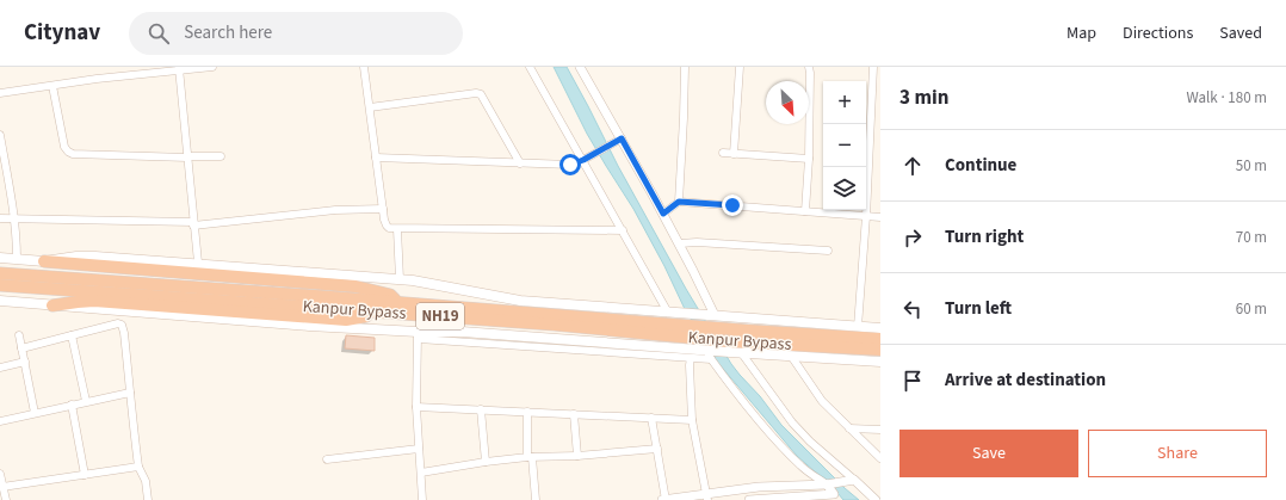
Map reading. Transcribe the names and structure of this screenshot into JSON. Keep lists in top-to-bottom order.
{
  "streets": {
    "highway": ["Kanpur Bypass", "NH19"]
  },
  "north": "bottom right",
  "page": {
    "header": "Citynav",
    "search": "Search here",
    "nav": ["Map", "Directions", "Saved"],
    "heading": ["3 min", "Walk · 180 m"],
    "map_buttons": ["+", "−"],
    "list": [
      ["Continue", "50 m"],
      ["Turn right", "70 m"],
      ["Turn left", "60 m"],
      "Arrive at destination"
    ],
    "buttons": ["Save", "Share"]
  }
}
